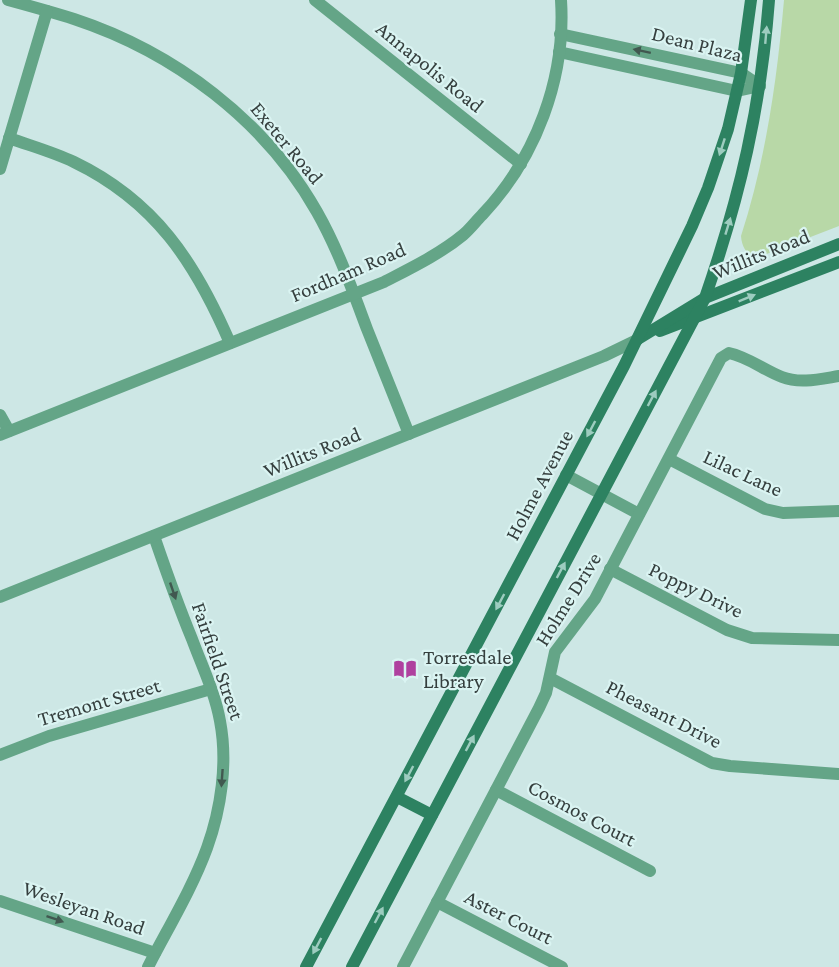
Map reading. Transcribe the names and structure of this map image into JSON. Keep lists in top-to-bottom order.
{
  "streets": {
    "main road": ["Willits Road", "Holme Avenue"],
    "street": [
      "Dean Plaza",
      "Annapolis Road",
      "Exeter Road",
      "Fordham Road",
      "Lilac Lane",
      "Poppy Drive",
      "Holme Drive",
      "Fairfield Street",
      "Tremont Street",
      "Pheasant Drive",
      "Cosmos Court",
      "Wesleyan Road",
      "Aster Court"
    ]
  },
  "crossings": [
    ["Dean Plaza", "Fordham Road"],
    ["Dean Plaza", "Holme Avenue"],
    ["Annapolis Road", "Fordham Road"],
    ["Exeter Road", "Willits Road"],
    ["Exeter Road", "Fordham Road"],
    ["Willits Road", "Holme Avenue"],
    ["Willits Road", "Fairfield Street"],
    ["Lilac Lane", "Holme Drive"],
    ["Poppy Drive", "Holme Drive"],
    ["Holme Drive", "Pheasant Drive"],
    ["Holme Drive", "Cosmos Court"],
    ["Holme Drive", "Aster Court"],
    ["Fairfield Street", "Tremont Street"],
    ["Fairfield Street", "Wesleyan Road"]
  ],
  "one_way": ["Fairfield Street", "Wesleyan Road"],
  "places": {
    "library": ["Torresdale Library"]
  }
}
